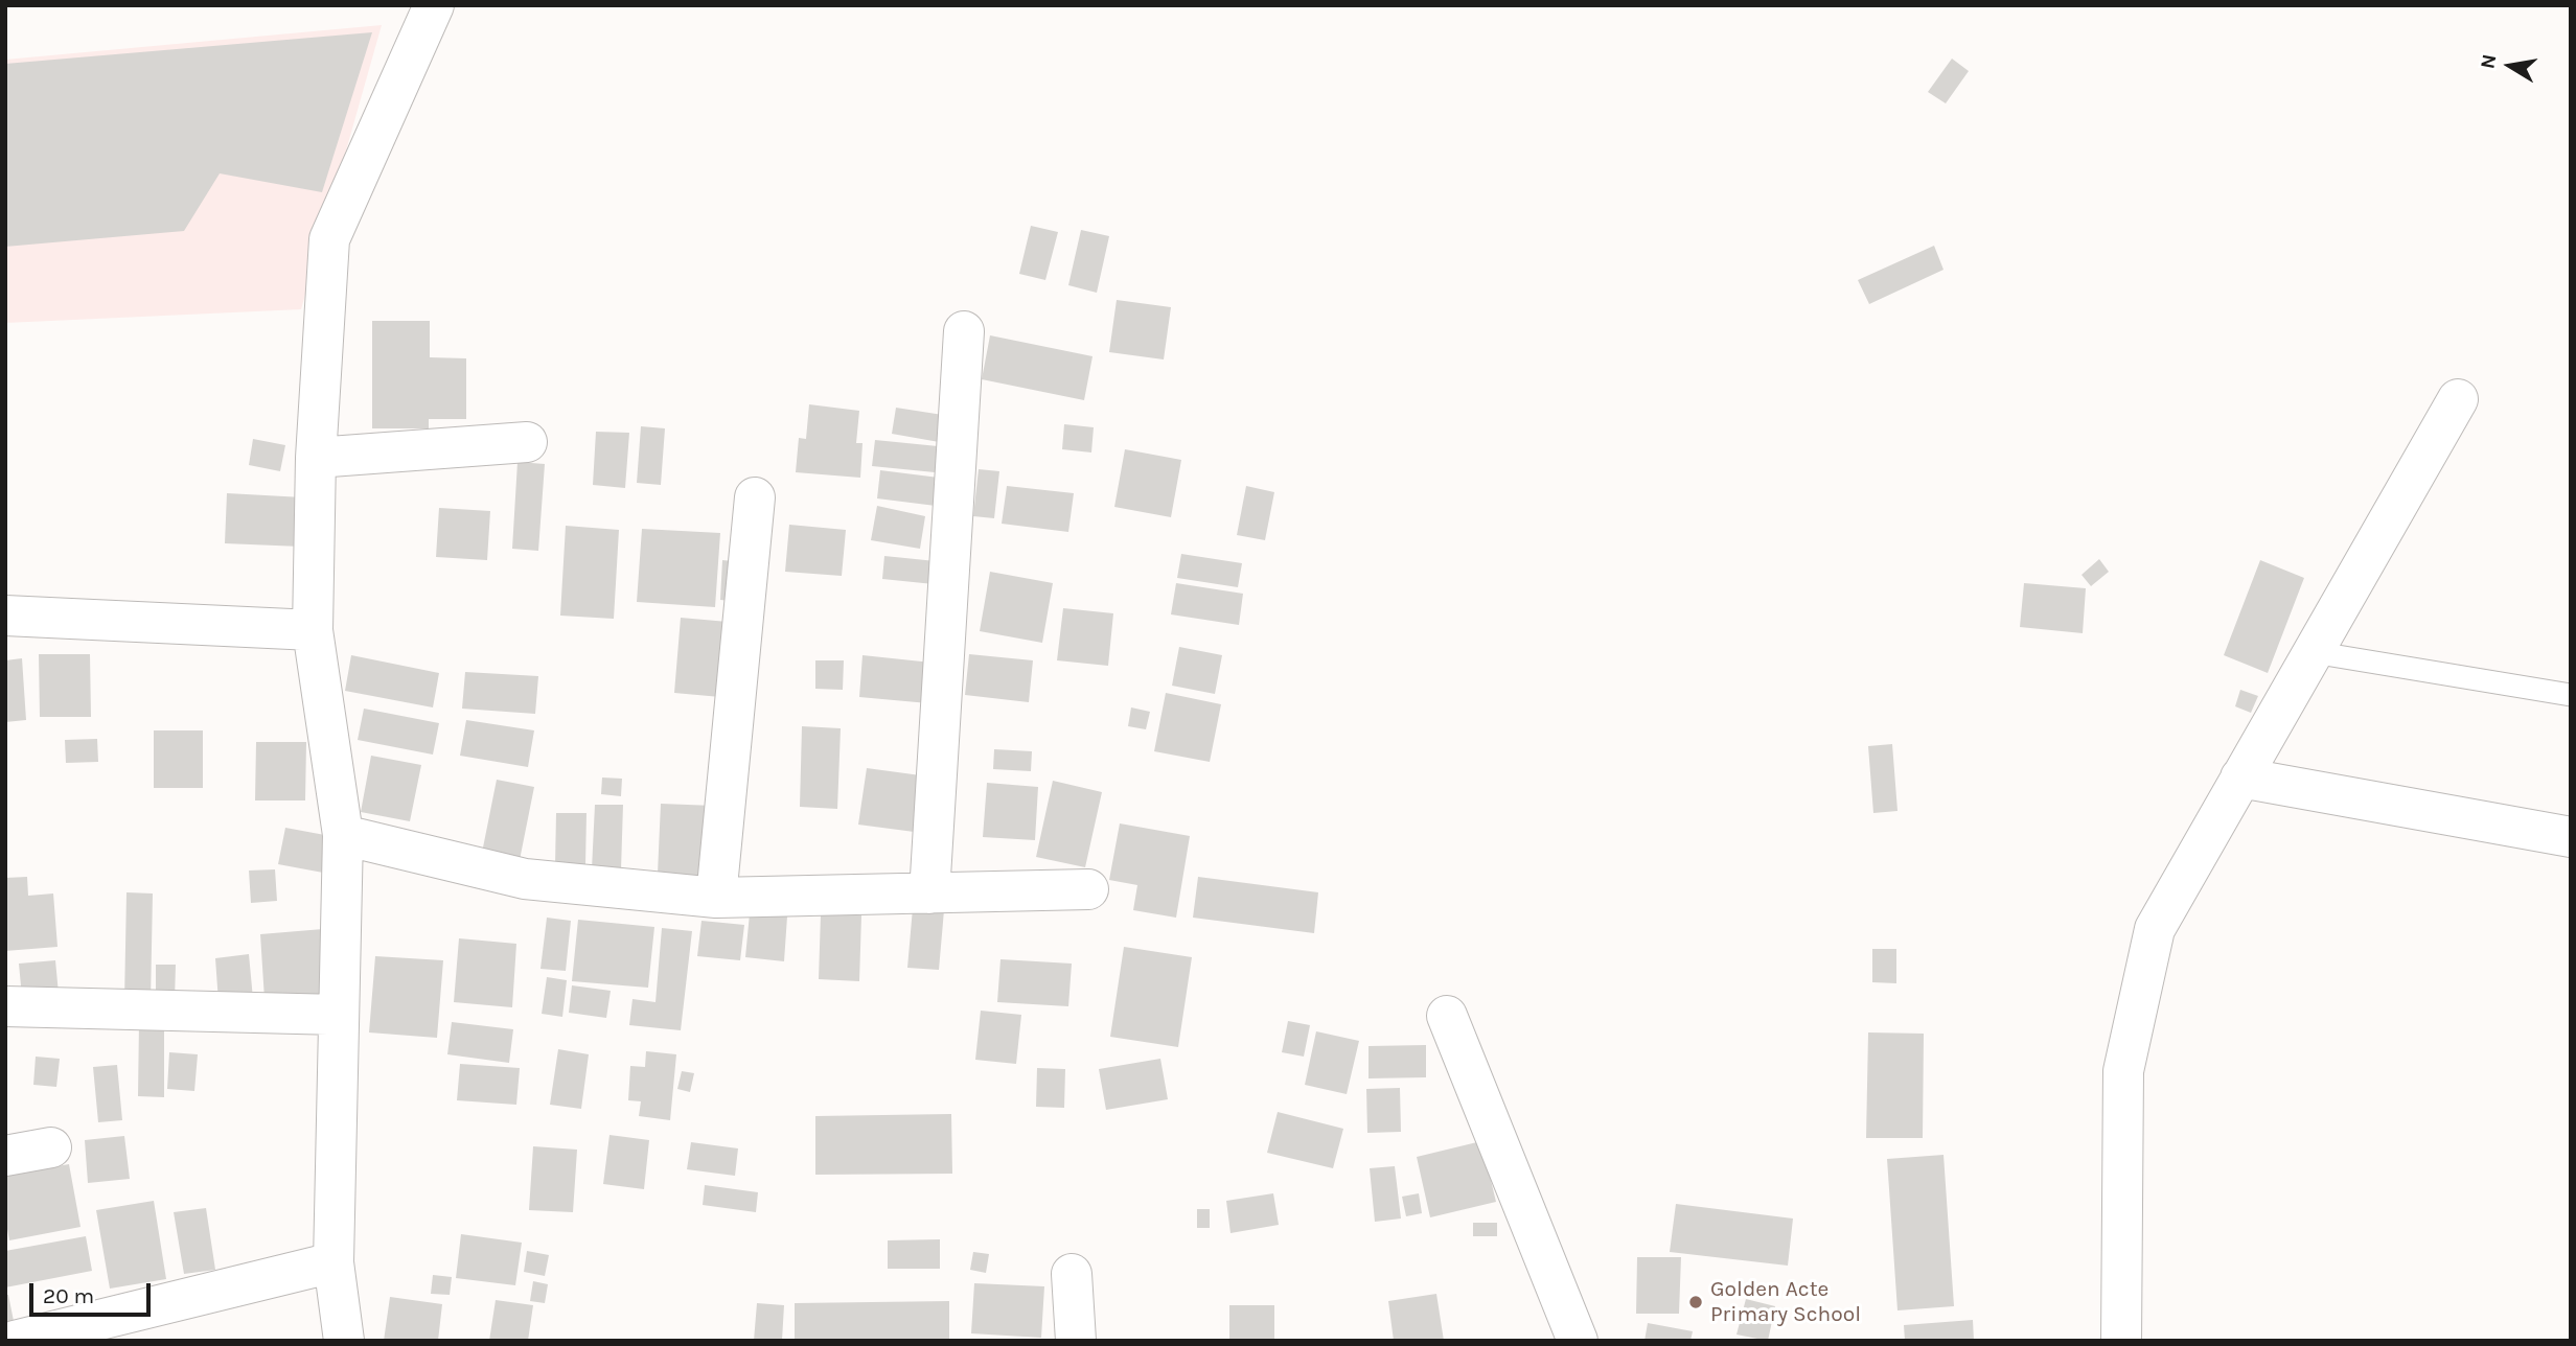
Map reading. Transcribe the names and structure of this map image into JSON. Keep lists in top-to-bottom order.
{
  "places": ["Golden Acte Primary School"],
  "scale_bar": "20 m",
  "north": "left"
}
